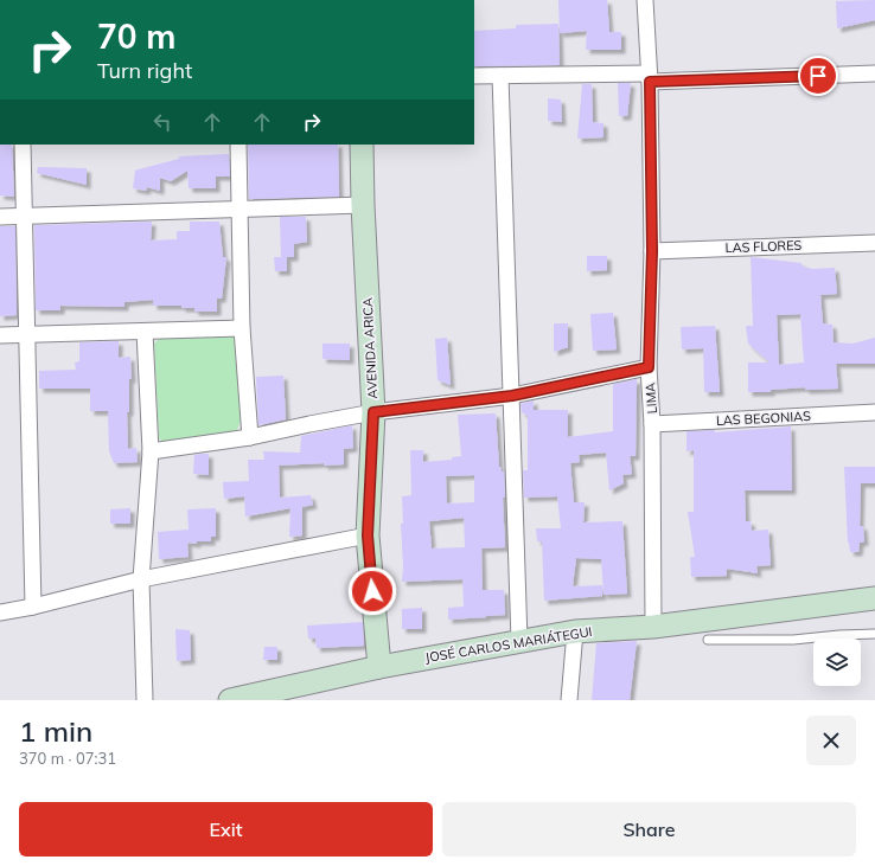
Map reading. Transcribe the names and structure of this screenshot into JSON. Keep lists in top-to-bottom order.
{
  "streets": {
    "main road": ["AVENIDA ARICA", "JOSÉ CARLOS MARIÁTEGUI"],
    "street": ["LAS FLORES", "LIMA", "LAS BEGONIAS"]
  },
  "crossings": [
    ["LAS FLORES", "LIMA"],
    ["AVENIDA ARICA", "JOSÉ CARLOS MARIÁTEGUI"],
    ["LIMA", "LAS BEGONIAS"],
    ["LIMA", "JOSÉ CARLOS MARIÁTEGUI"]
  ],
  "page": {
    "turn": ["70 m", "Turn right"],
    "heading": ["1 min", "370 m · 07:31"],
    "buttons": ["Exit", "Share"]
  }
}
